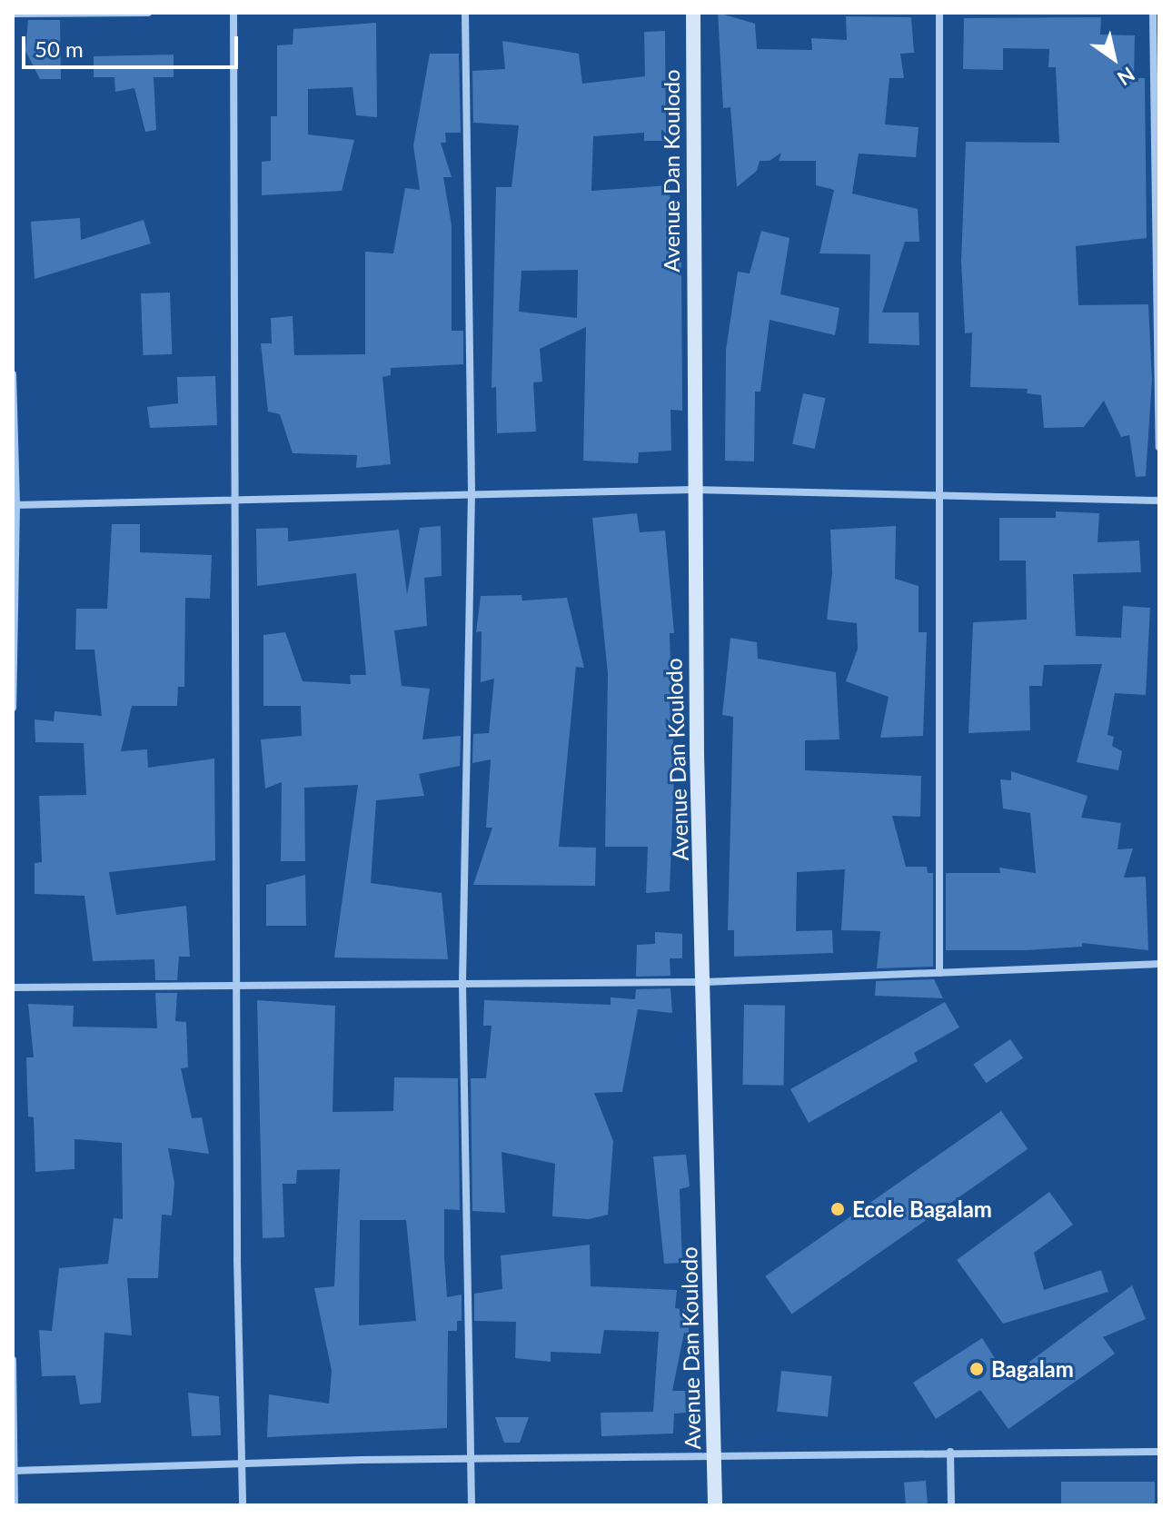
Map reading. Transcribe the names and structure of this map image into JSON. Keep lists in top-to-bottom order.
{
  "streets": {
    "street": ["Avenue Dan Koulodo"]
  },
  "places": ["Ecole Bagalam", "Bagalam"],
  "scale_bar": "50 m",
  "north": "bottom right"
}
